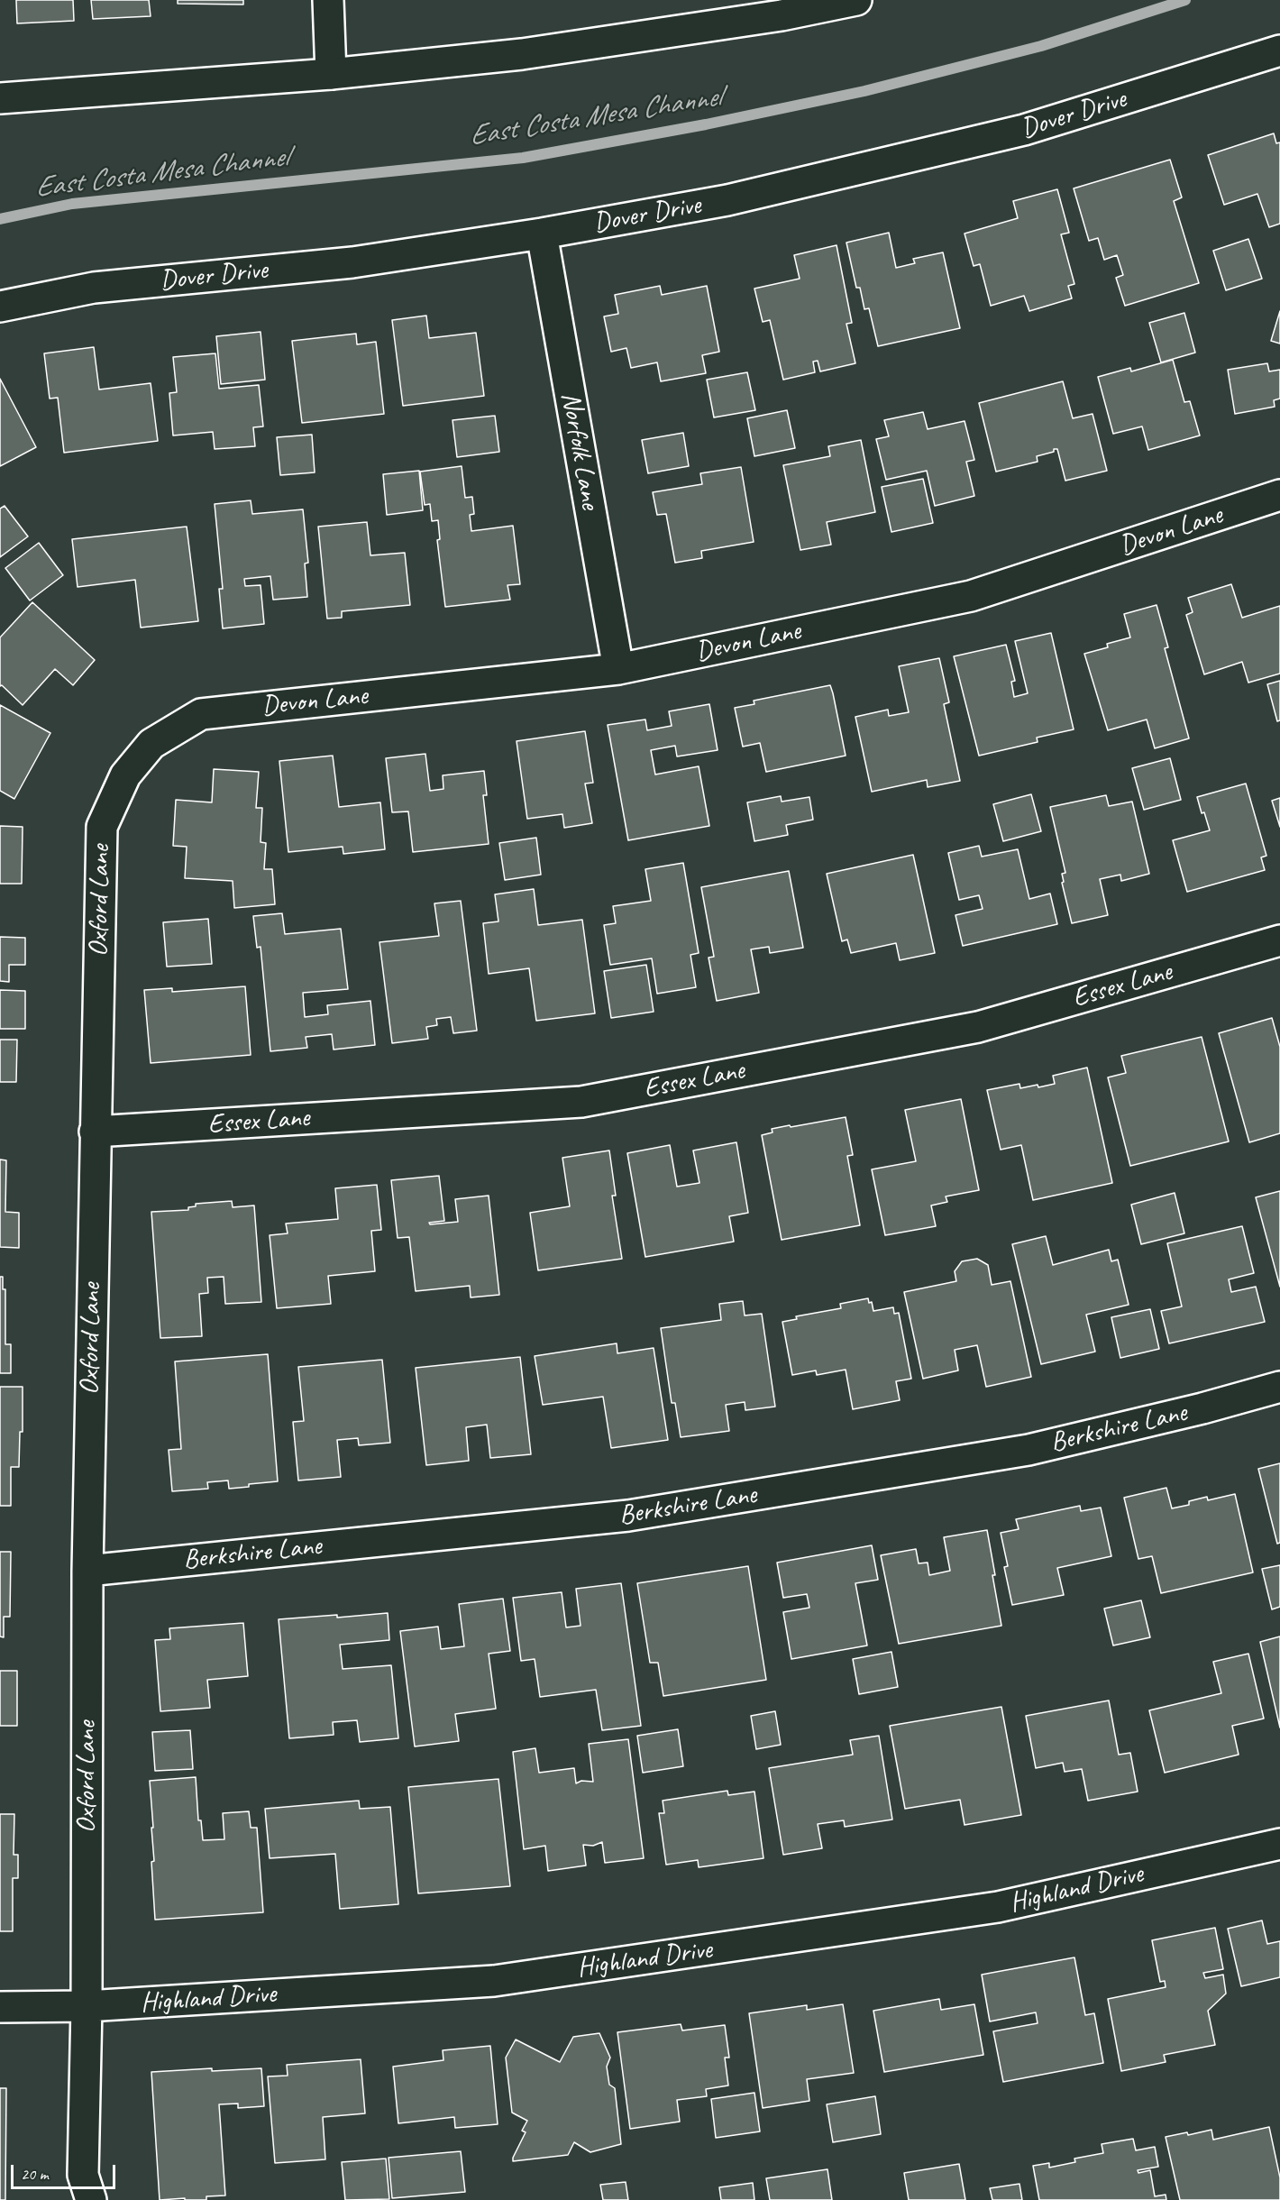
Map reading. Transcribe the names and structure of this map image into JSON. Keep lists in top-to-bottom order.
{
  "streets": {
    "street": [
      "Dover Drive",
      "Norfolk Lane",
      "Devon Lane",
      "Oxford Lane",
      "Essex Lane",
      "Berkshire Lane",
      "Highland Drive"
    ]
  },
  "crossings": [
    ["Dover Drive", "Norfolk Lane"],
    ["Norfolk Lane", "Devon Lane"],
    ["Devon Lane", "Oxford Lane"],
    ["Oxford Lane", "Essex Lane"],
    ["Oxford Lane", "Berkshire Lane"],
    ["Oxford Lane", "Highland Drive"]
  ],
  "water": ["East Costa Mesa Channel"],
  "scale_bar": "20 m"
}
